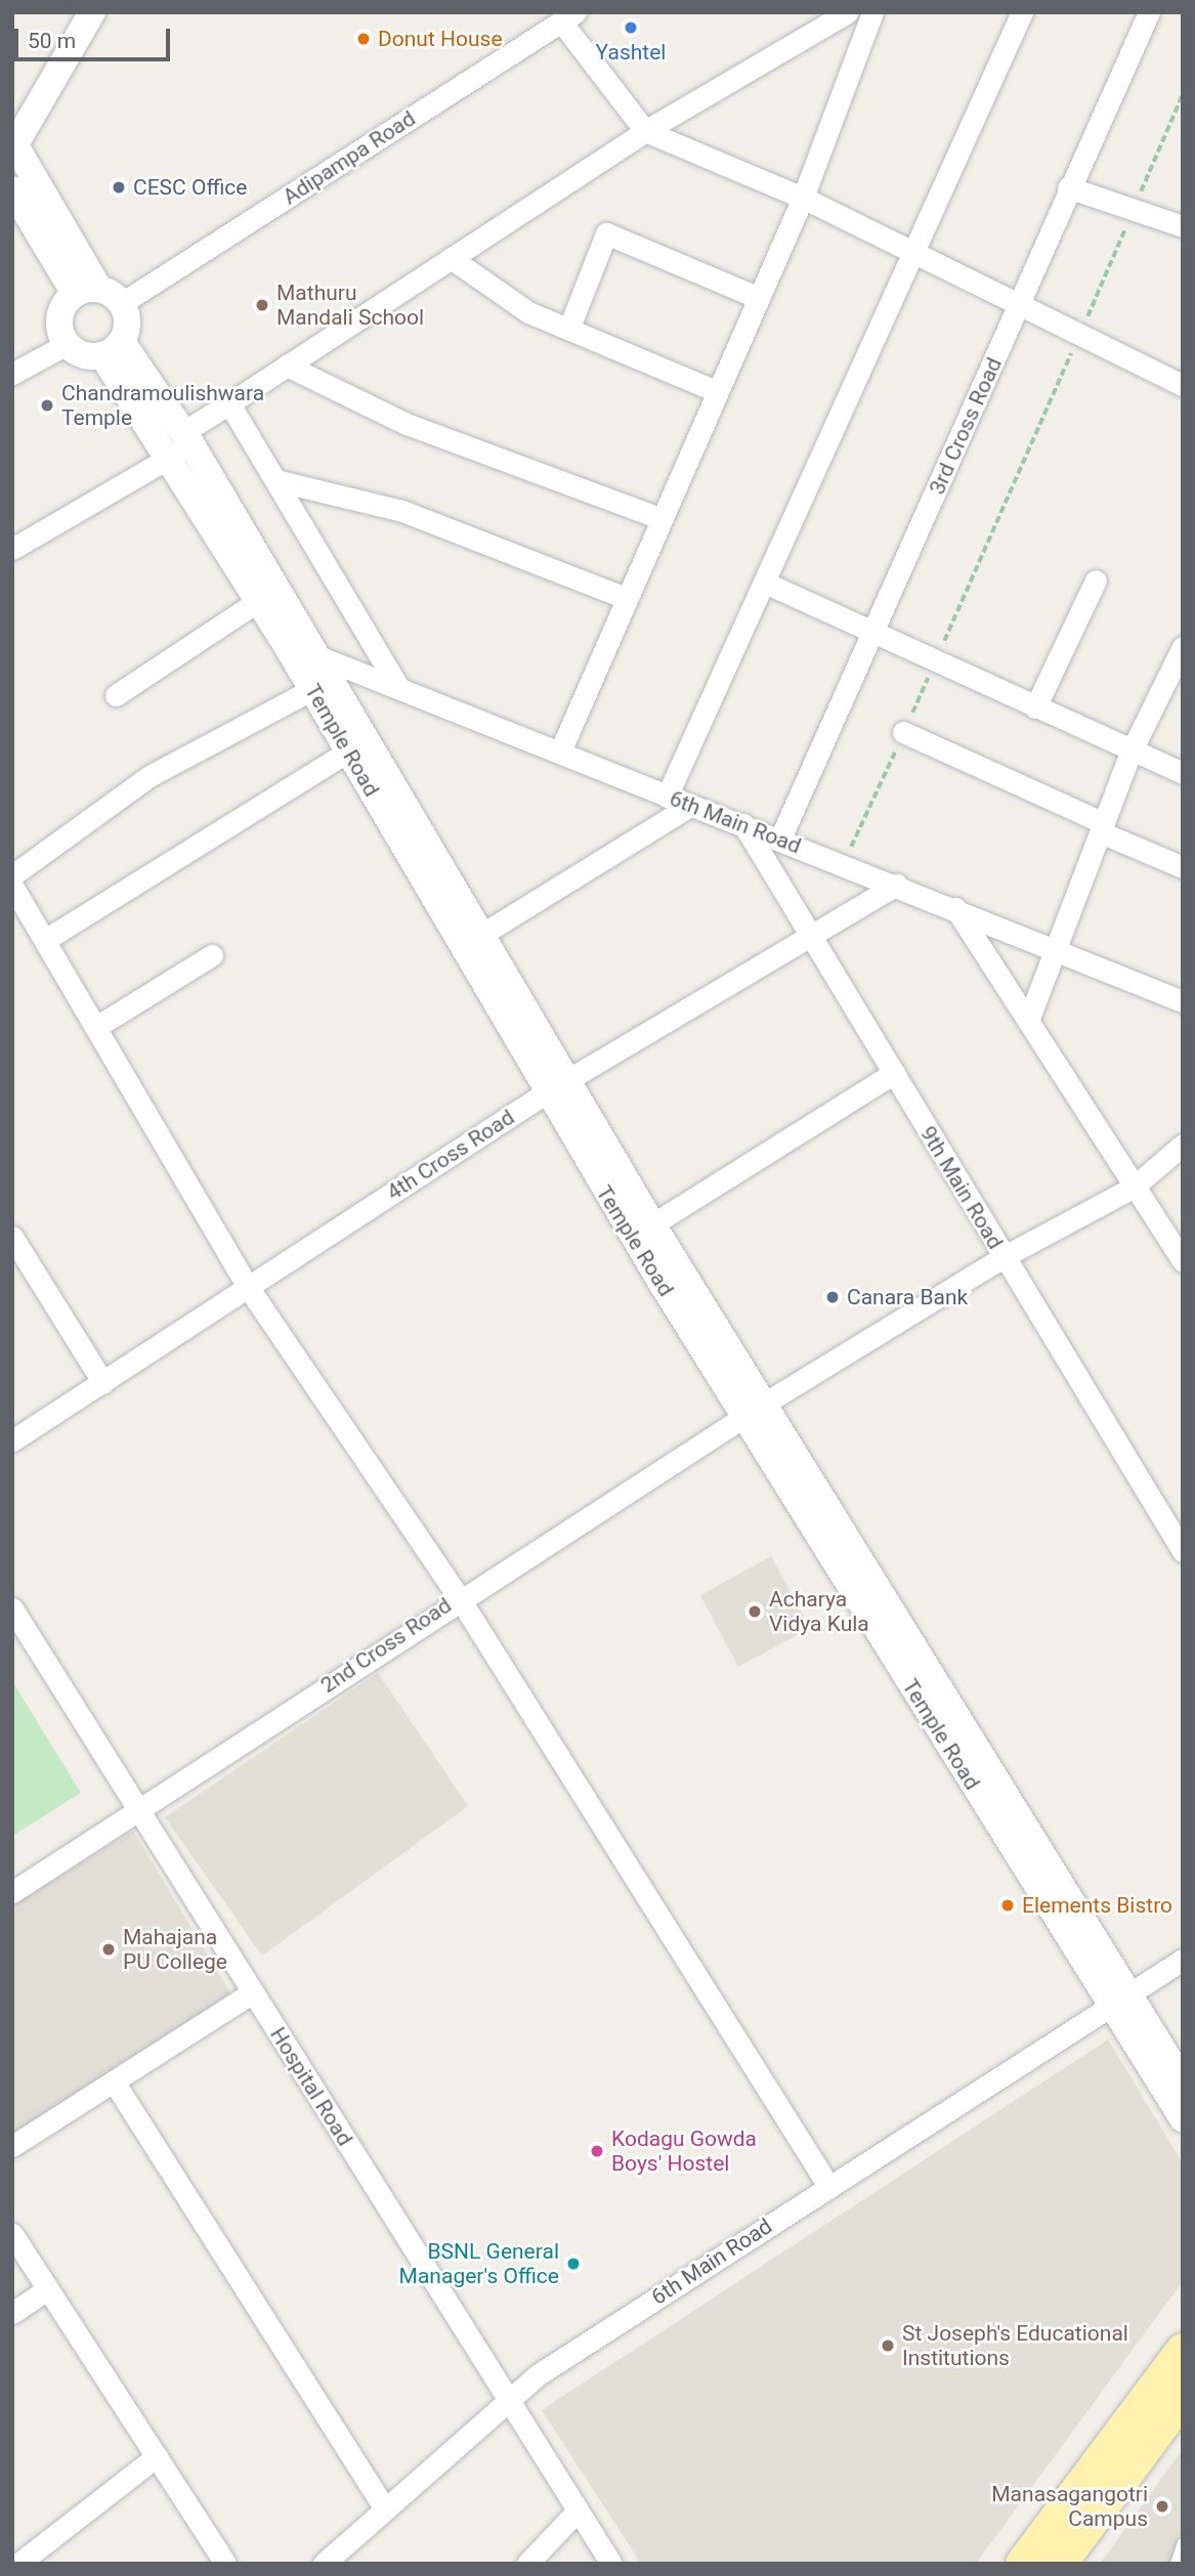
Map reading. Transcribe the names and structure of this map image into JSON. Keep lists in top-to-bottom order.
{
  "streets": {
    "street": [
      "Adipampa Road",
      "3rd Cross Road",
      "Temple Road",
      "6th Main Road",
      "4th Cross Road",
      "9th Main Road",
      "2nd Cross Road",
      "Hospital Road"
    ]
  },
  "crossings": [
    ["Adipampa Road", "Temple Road"],
    ["3rd Cross Road", "6th Main Road"],
    ["Temple Road", "6th Main Road"],
    ["Temple Road", "4th Cross Road"],
    ["Temple Road", "2nd Cross Road"],
    ["6th Main Road", "4th Cross Road"],
    ["6th Main Road", "9th Main Road"],
    ["6th Main Road", "Hospital Road"],
    ["4th Cross Road", "9th Main Road"],
    ["9th Main Road", "2nd Cross Road"],
    ["2nd Cross Road", "Hospital Road"]
  ],
  "places": [
    "Yashtel",
    "Donut House",
    "CESC Office",
    "Mathuru Mandali School",
    "Chandramoulishwara Temple",
    "Canara Bank",
    "Acharya Vidya Kula",
    "Elements Bistro",
    "Mahajana PU College",
    "Kodagu Gowda Boys' Hostel",
    "BSNL General Manager's Office",
    "St Joseph's Educational Institutions",
    "Manasagangotri Campus"
  ],
  "scale_bar": "50 m"
}
